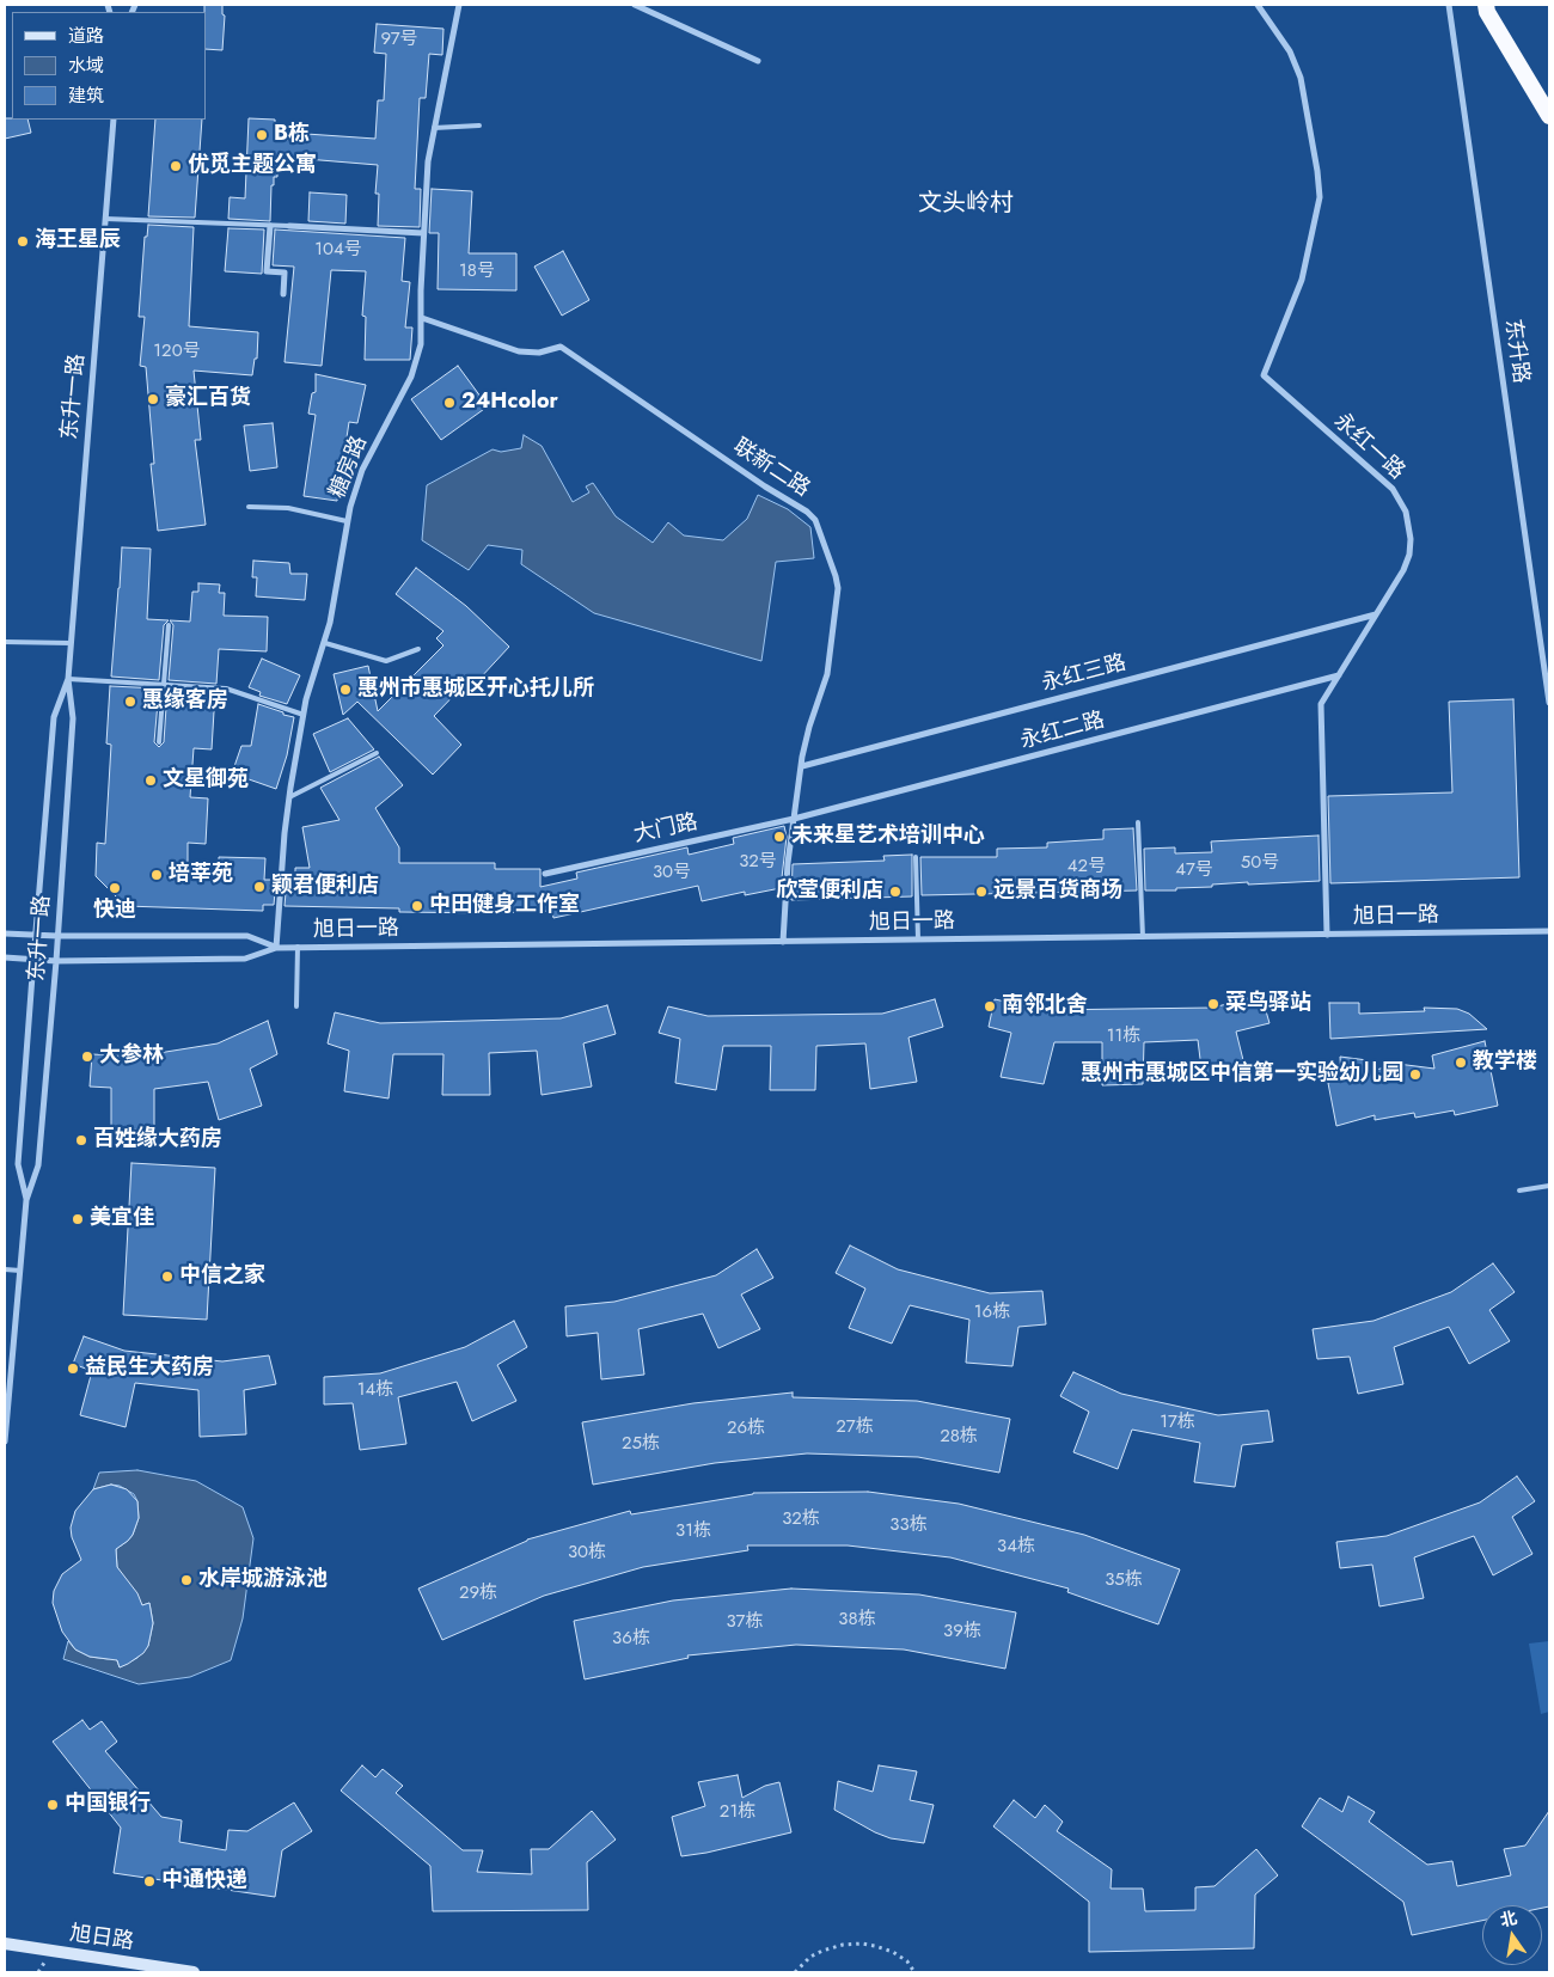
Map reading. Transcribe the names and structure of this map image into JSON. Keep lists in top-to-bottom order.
{
  "streets": {
    "main road": ["旭日路"],
    "street": [
      "东升路",
      "东升一路",
      "永红一路",
      "糖房路",
      "联新二路",
      "永红三路",
      "永红二路",
      "大门路",
      "旭日一路"
    ]
  },
  "crossings": [
    ["东升一路", "旭日一路"],
    ["永红一路", "永红三路"],
    ["永红一路", "永红二路"],
    ["永红一路", "旭日一路"],
    ["糖房路", "联新二路"],
    ["糖房路", "旭日一路"],
    ["联新二路", "永红三路"],
    ["联新二路", "永红二路"],
    ["联新二路", "大门路"],
    ["联新二路", "旭日一路"],
    ["永红二路", "大门路"]
  ],
  "districts": ["文头岭村"],
  "places": [
    "B栋",
    "优觅主题公寓",
    "海王星辰",
    "豪汇百货",
    "24Hcolor",
    "惠州市惠城区开心托儿所",
    "惠缘客房",
    "文星御苑",
    "未来星艺术培训中心",
    "培莘苑",
    "颖君便利店",
    "快迪",
    "欣莹便利店",
    "远景百货商场",
    "中田健身工作室",
    "菜鸟驿站",
    "南邻北舍",
    "大参林",
    "教学楼",
    "惠州市惠城区中信第一实验幼儿园",
    "百姓缘大药房",
    "美宜佳",
    "中信之家",
    "益民生大药房",
    "水岸城游泳池",
    "中国银行",
    "中通快递"
  ],
  "house_numbers": [
    "97号",
    "104号",
    "18号",
    "120号",
    "32号",
    "50号",
    "42号",
    "47号",
    "30号",
    "11栋",
    "16栋",
    "14栋",
    "17栋",
    "27栋",
    "26栋",
    "28栋",
    "25栋",
    "32栋",
    "33栋",
    "31栋",
    "34栋",
    "30栋",
    "35栋",
    "29栋",
    "38栋",
    "37栋",
    "39栋",
    "36栋",
    "21栋"
  ],
  "legend": ["道路", "水域", "建筑"],
  "north": "top"
}
